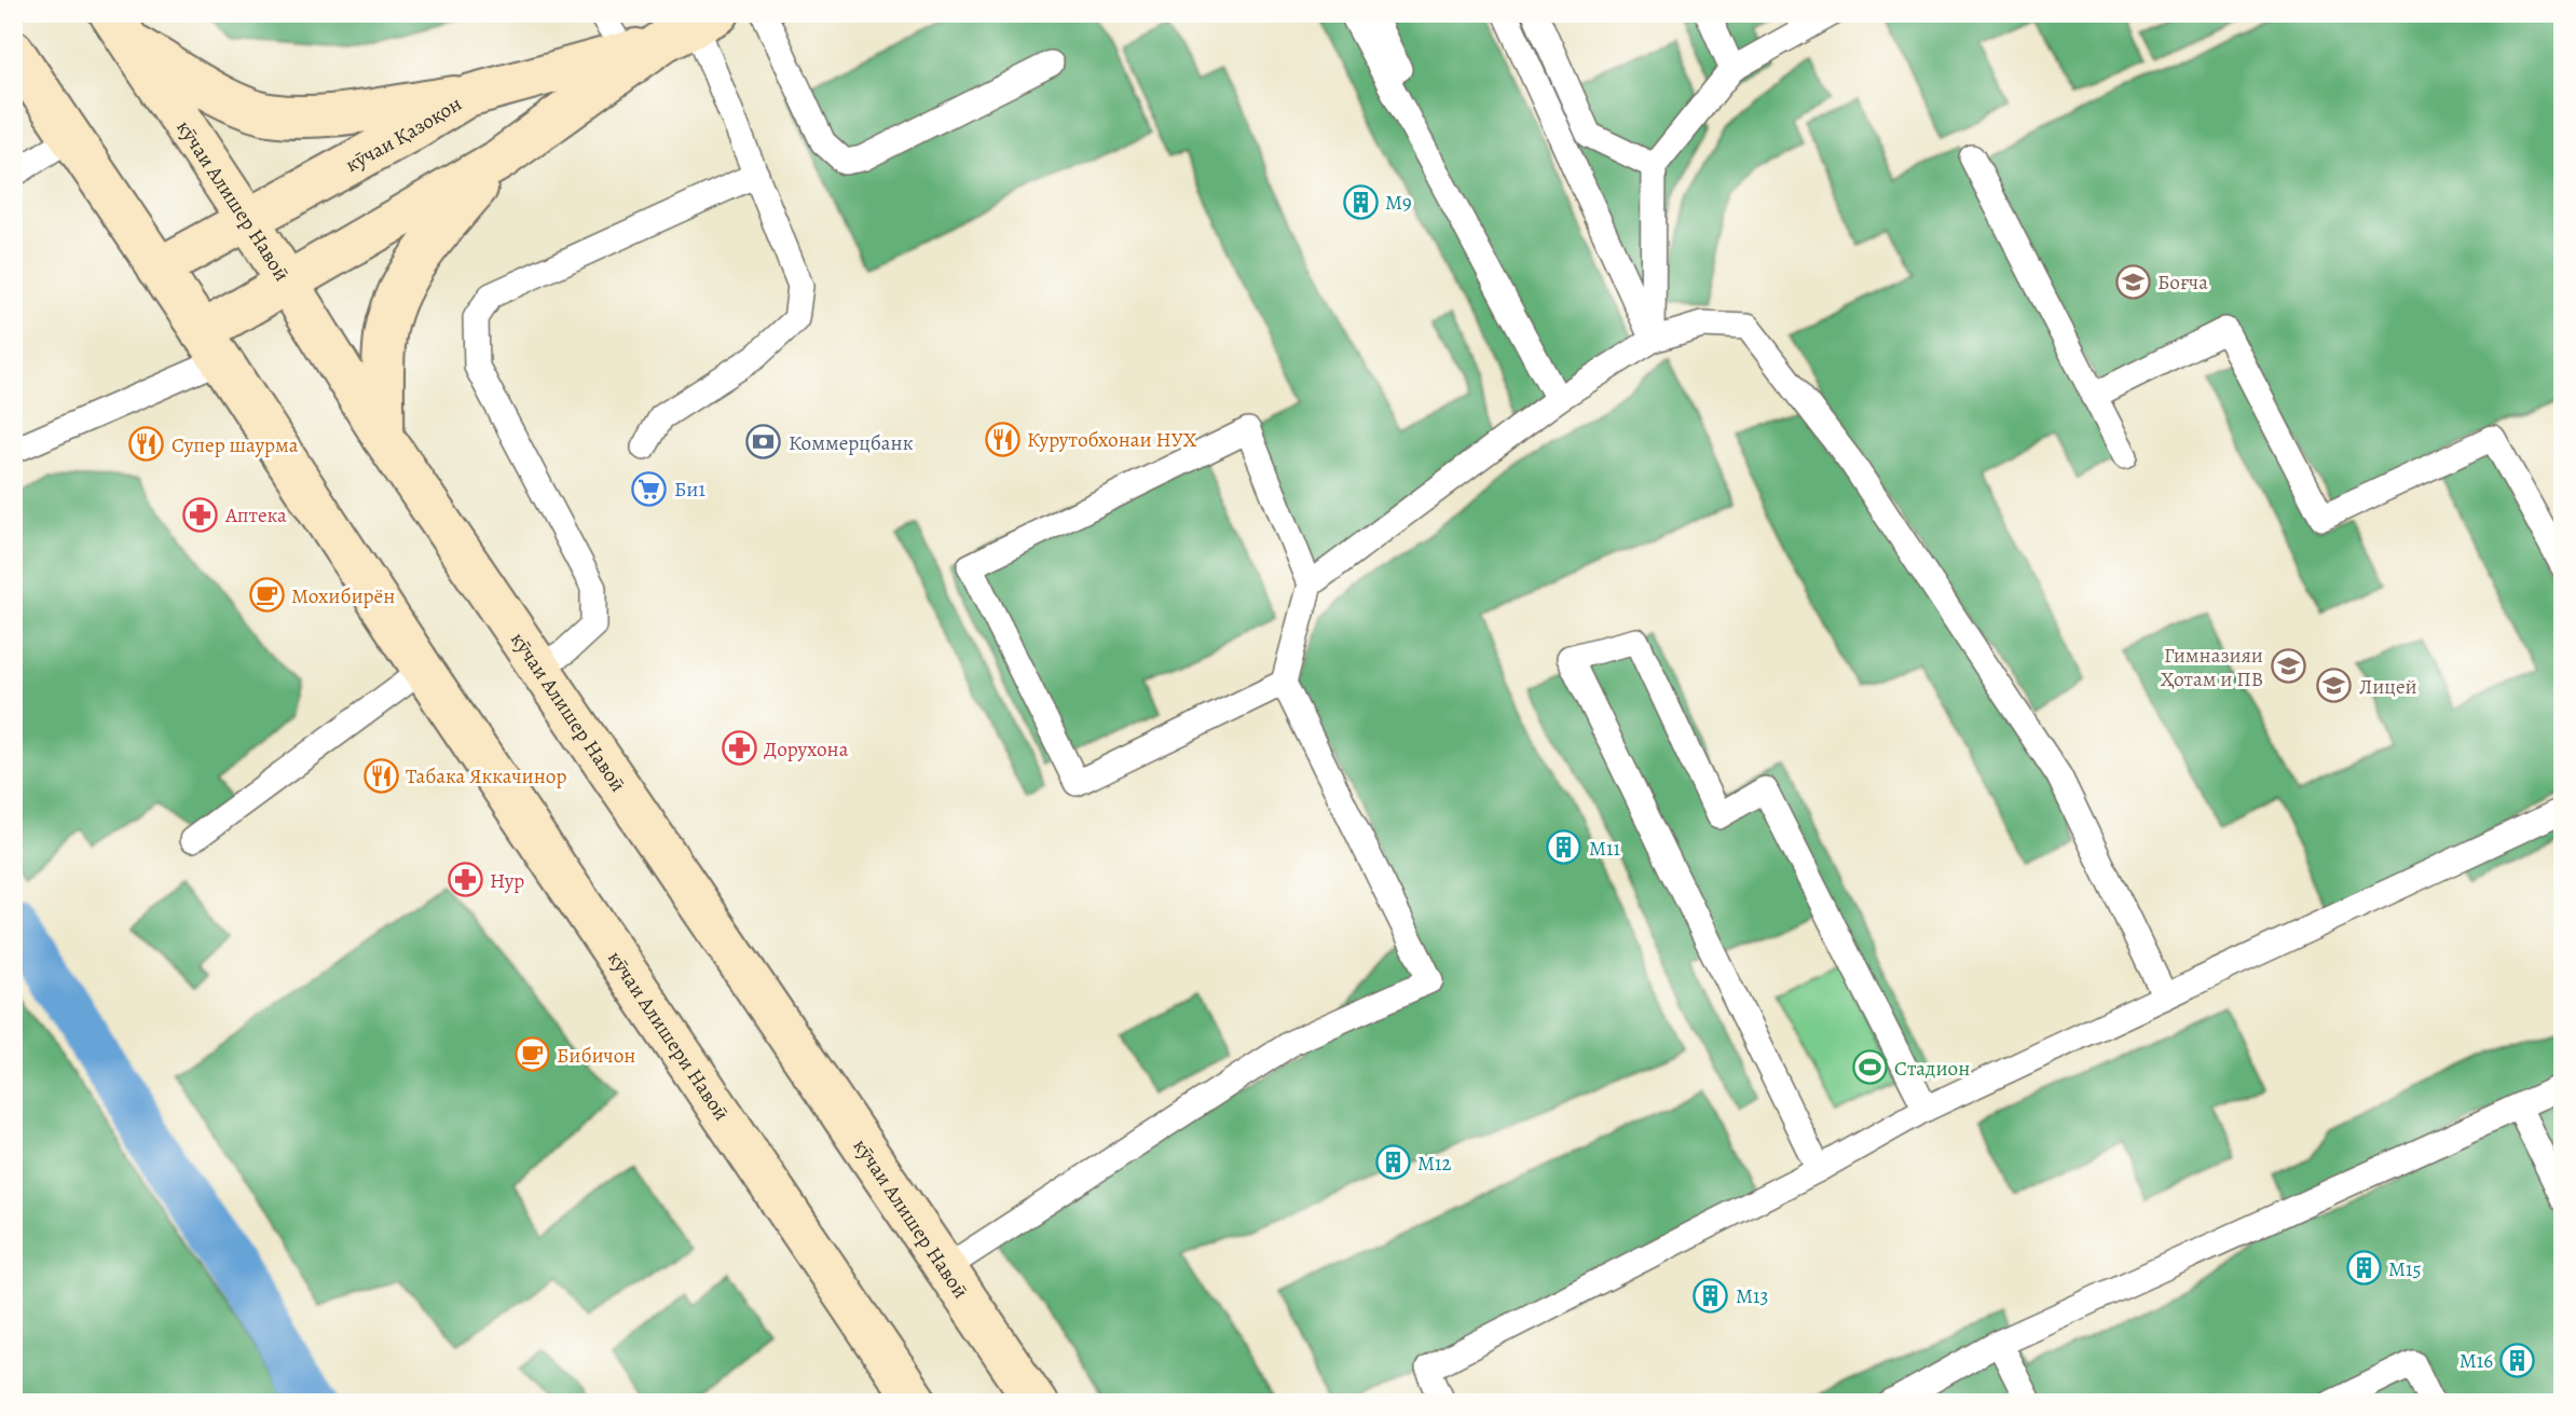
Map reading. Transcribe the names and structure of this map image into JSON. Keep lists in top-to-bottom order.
{
  "streets": {
    "street": ["кӯчаи Қазоқон", "кӯчаи Алишер Навоӣ", "кӯчаи Алишери Навоӣ"]
  },
  "crossings": [
    ["кӯчаи Қазоқон", "кӯчаи Алишер Навоӣ"]
  ],
  "places": {
    "building": [
      "М9",
      "М11",
      "М12",
      "М15",
      "М13",
      "М16"
    ],
    "school or university": ["Боғча", "Гимназияи Ҳотам и ПВ", "Лицей"],
    "restaurant": ["Курутобхонаи НУХ", "Супер шаурма", "Табака Яккачинор"],
    "bank": ["Коммерцбанк"],
    "supermarket": ["Би1"],
    "pharmacy": ["Аптека", "Дорухона", "Нур"],
    "cafe": ["Мохибирён", "Бибичон"],
    "sports": ["Стадион"]
  }
}
